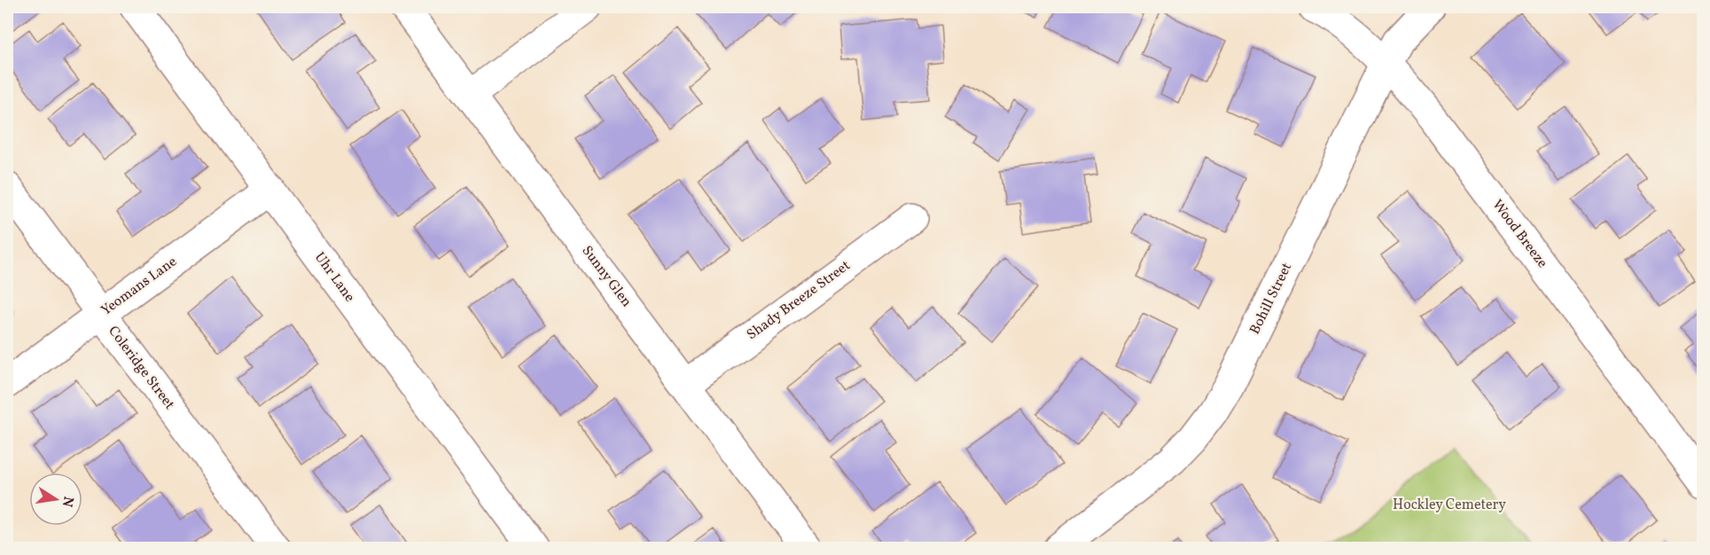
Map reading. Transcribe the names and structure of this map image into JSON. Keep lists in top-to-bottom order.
{
  "streets": {
    "street": [
      "Wood Breeze",
      "Sunny Glen",
      "Uhr Lane",
      "Yeomans Lane",
      "Bohill Street",
      "Shady Breeze Street",
      "Coleridge Street"
    ]
  },
  "crossings": [
    ["Wood Breeze", "Bohill Street"],
    ["Sunny Glen", "Shady Breeze Street"],
    ["Uhr Lane", "Yeomans Lane"],
    ["Yeomans Lane", "Coleridge Street"]
  ],
  "parks": ["Hockley Cemetery"],
  "north": "right"
}
